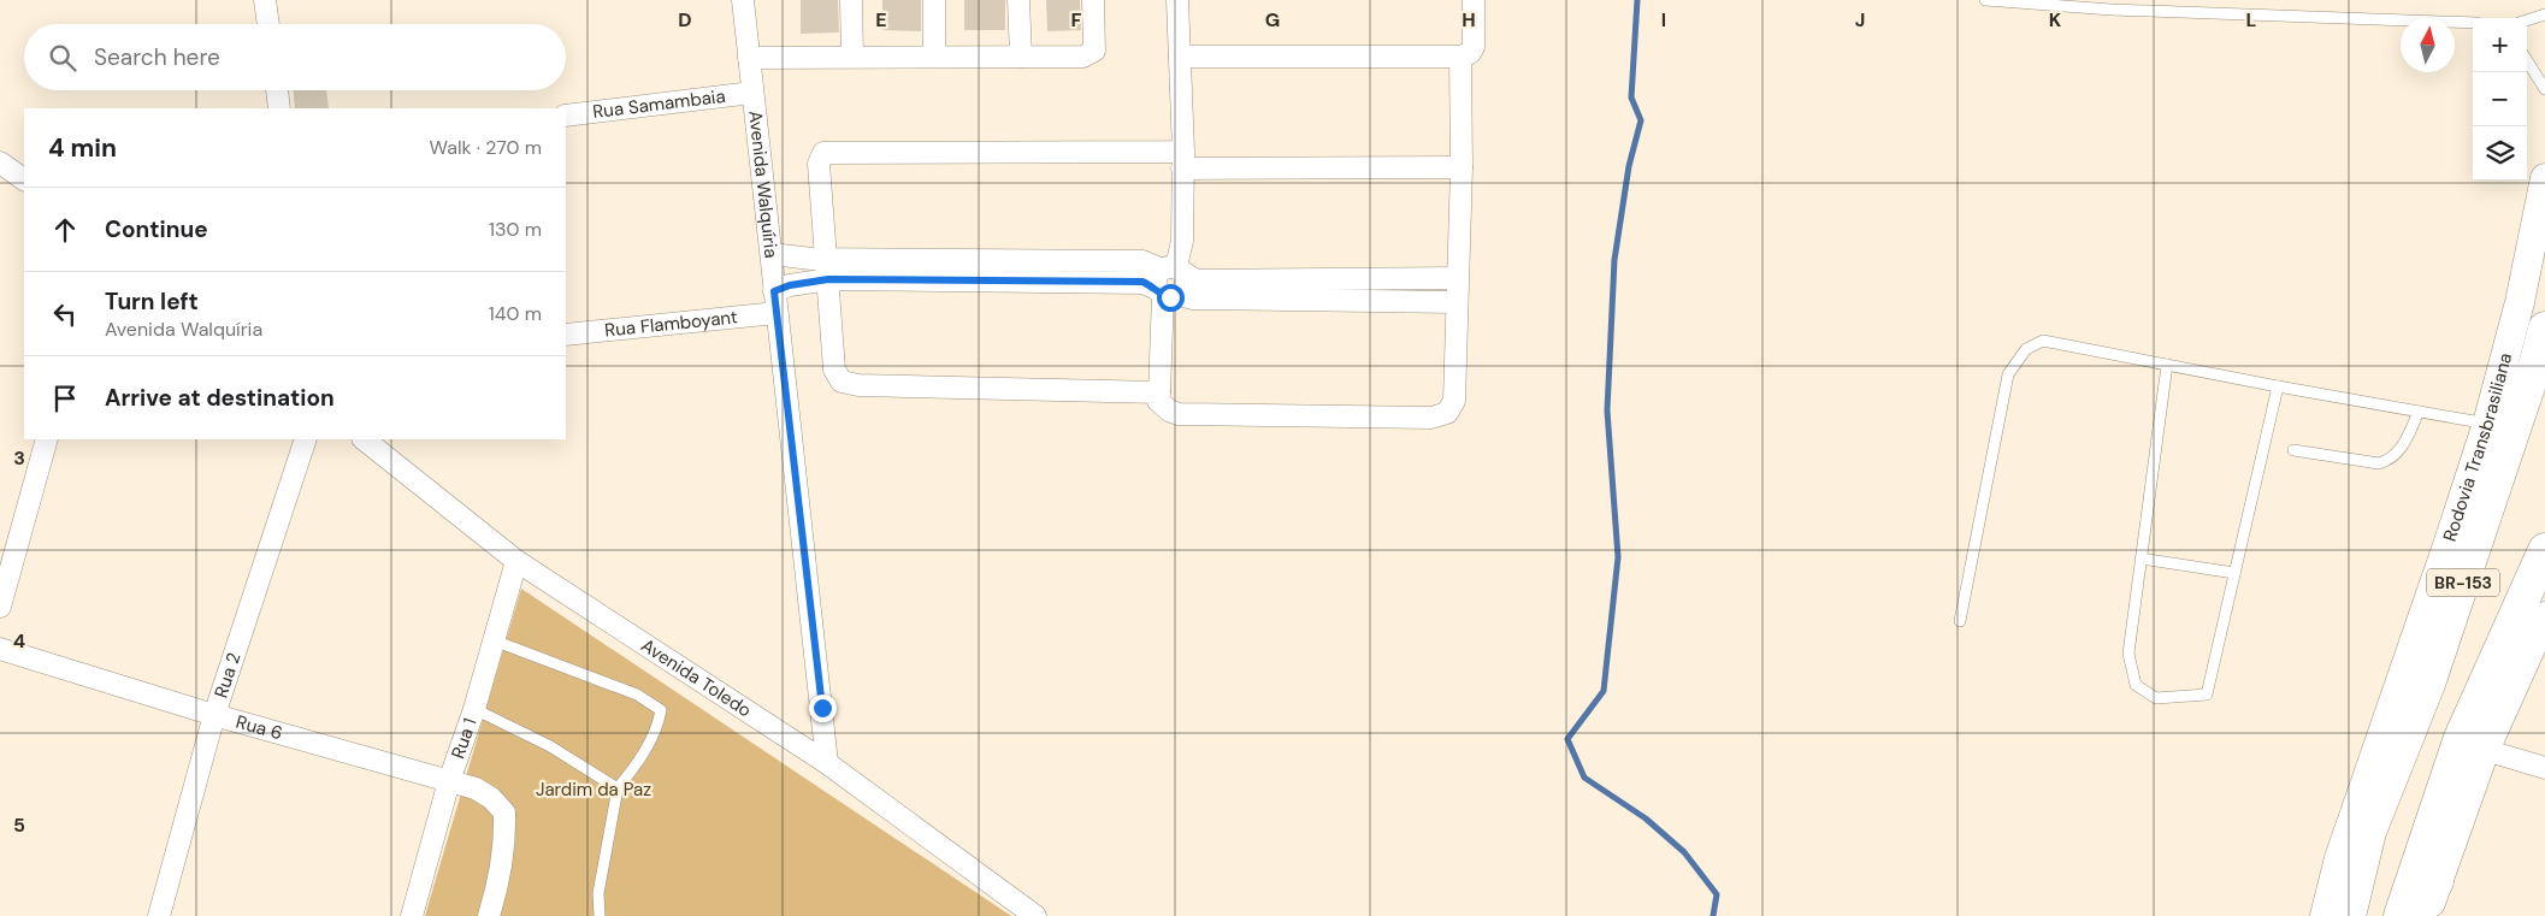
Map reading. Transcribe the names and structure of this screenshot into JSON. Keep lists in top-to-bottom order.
{
  "streets": {
    "highway": ["Rodovia Transbrasiliana", "BR-153"],
    "street": [
      "Rua Samambaia",
      "Avenida Walquíria",
      "Rua Flamboyant",
      "Rua 2",
      "Avenida Toledo",
      "Rua 6",
      "Rua 1"
    ]
  },
  "crossings": [
    ["Rua Samambaia", "Avenida Walquíria"],
    ["Avenida Walquíria", "Rua Flamboyant"],
    ["Avenida Walquíria", "Avenida Toledo"],
    ["Rua 2", "Rua 6"],
    ["Avenida Toledo", "Rua 1"],
    ["Rua 6", "Rua 1"]
  ],
  "parks": ["Jardim da Paz"],
  "north": "top",
  "page": {
    "map_buttons": ["+", "−"],
    "search": "Search here",
    "heading": ["4 min", "Walk · 270 m"],
    "list": [
      ["Continue", "130 m"],
      ["Turn left", "Avenida Walquíria", "140 m"],
      "Arrive at destination"
    ]
  },
  "grid": {
    "columns": [
      "D",
      "E",
      "F",
      "G",
      "H",
      "I",
      "J",
      "K",
      "L"
    ],
    "rows": ["3", "4", "5"]
  }
}
